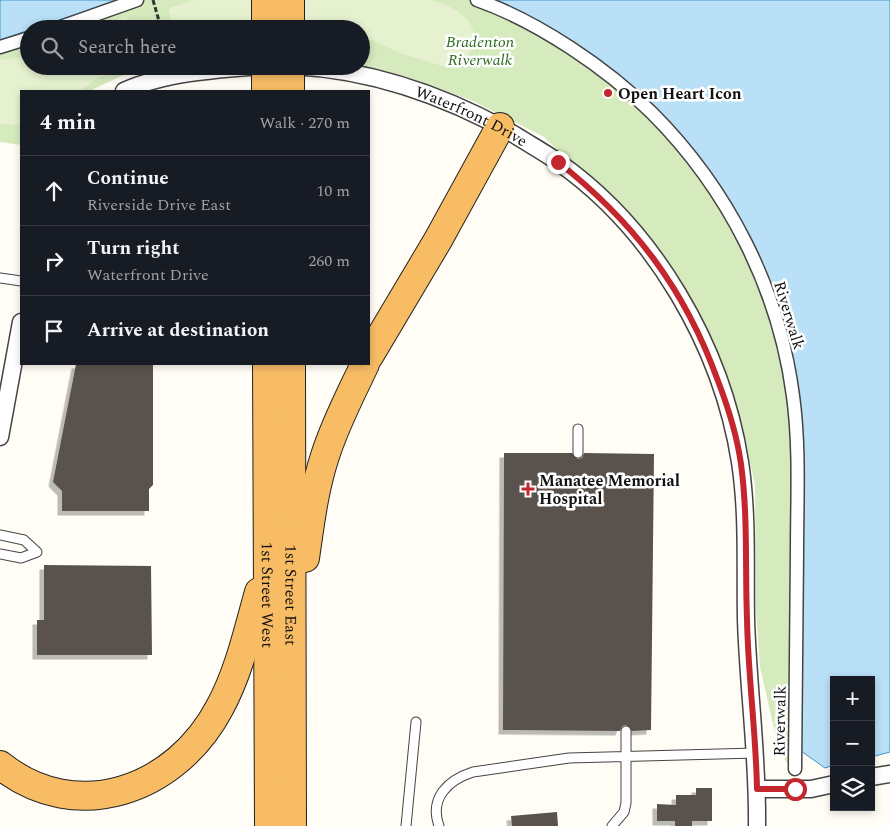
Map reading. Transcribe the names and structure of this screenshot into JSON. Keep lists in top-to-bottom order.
{
  "streets": {
    "highway": ["1st Street West", "1st Street East"],
    "street": ["Waterfront Drive", "Riverwalk"]
  },
  "parks": ["Bradenton Riverwalk"],
  "places": {
    "other": ["Open Heart Icon"],
    "health": ["Manatee Memorial Hospital"]
  },
  "page": {
    "search": "Search here",
    "heading": ["4 min", "Walk · 270 m"],
    "list": [
      ["Continue", "Riverside Drive East", "10 m"],
      ["Turn right", "Waterfront Drive", "260 m"],
      "Arrive at destination"
    ],
    "map_buttons": ["+", "−"]
  }
}
